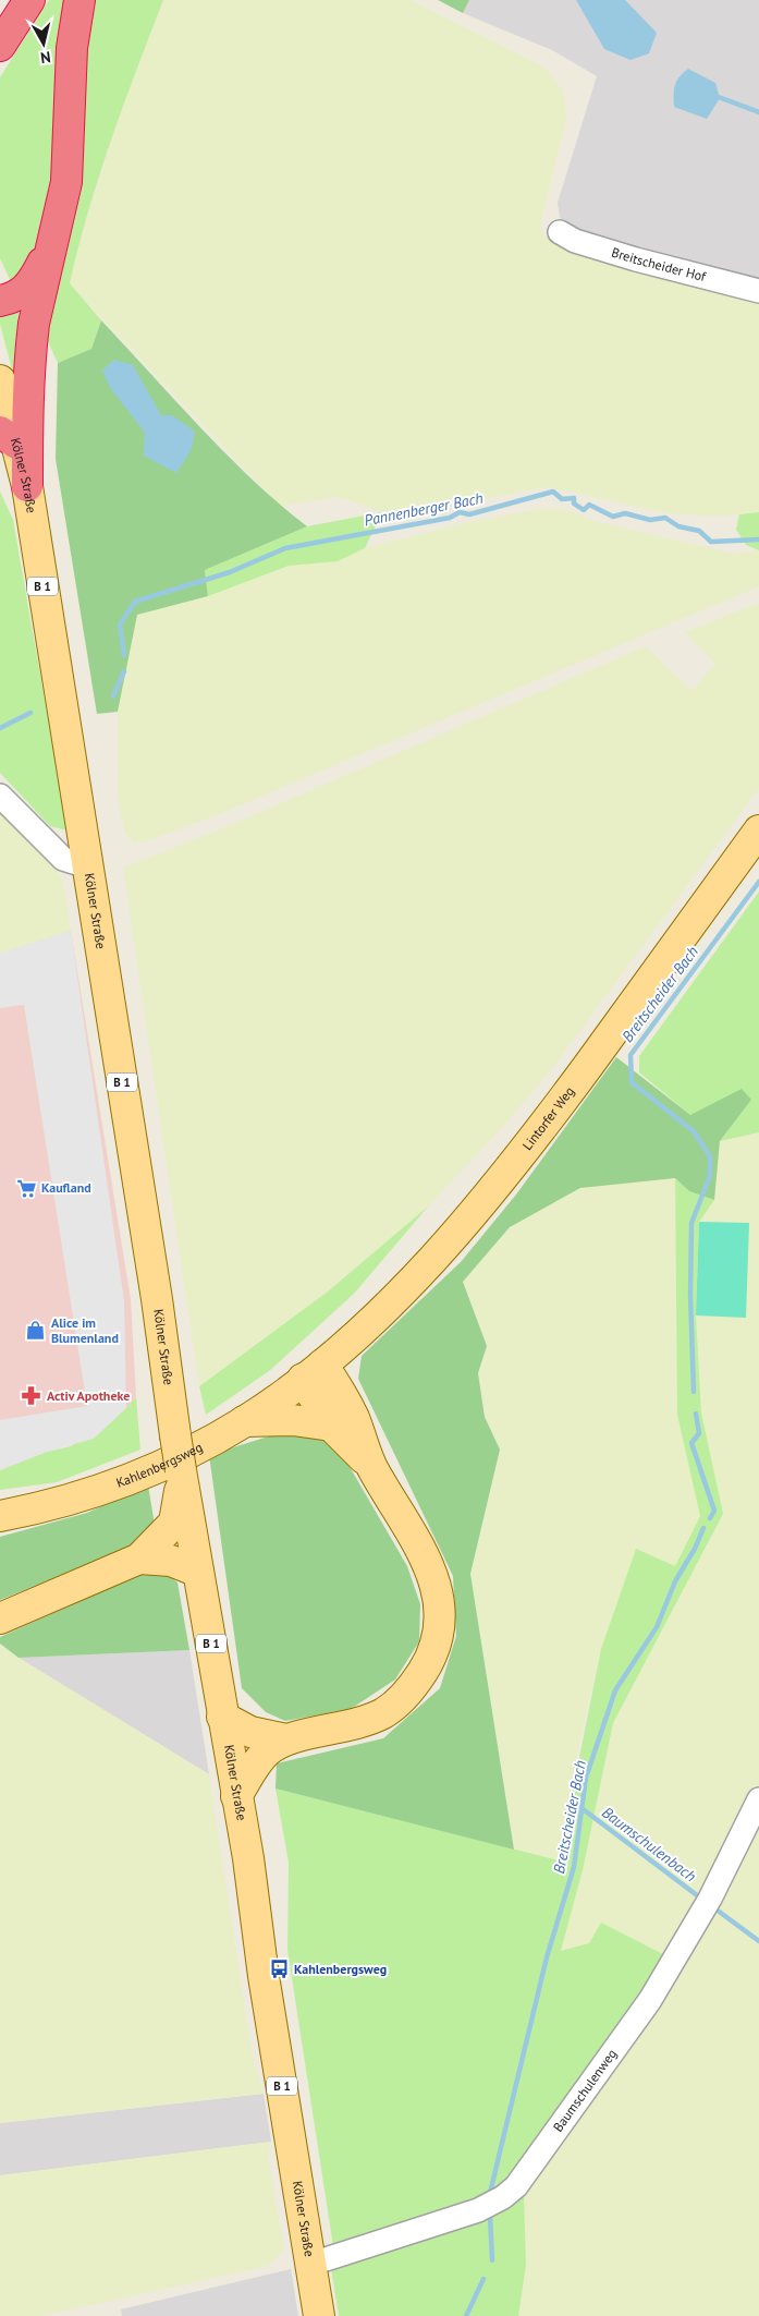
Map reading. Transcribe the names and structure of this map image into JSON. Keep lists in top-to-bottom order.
{
  "streets": {
    "main road": [
      "Kölner Straße",
      "B 1",
      "Lintorfer Weg",
      "Kahlenbergsweg"
    ],
    "street": ["Breitscheider Hof", "Baumschulenweg"]
  },
  "crossings": [
    ["Kölner Straße", "Baumschulenweg"],
    ["Lintorfer Weg", "Kahlenbergsweg"]
  ],
  "water": ["Pannenberger Bach", "Breitscheider Bach", "Baumschulenbach"],
  "places": {
    "supermarket": ["Kaufland"],
    "shop": ["Alice im Blumenland"],
    "pharmacy": ["Activ Apotheke"],
    "bus stop": ["Kahlenbergsweg"]
  },
  "north": "bottom"
}
